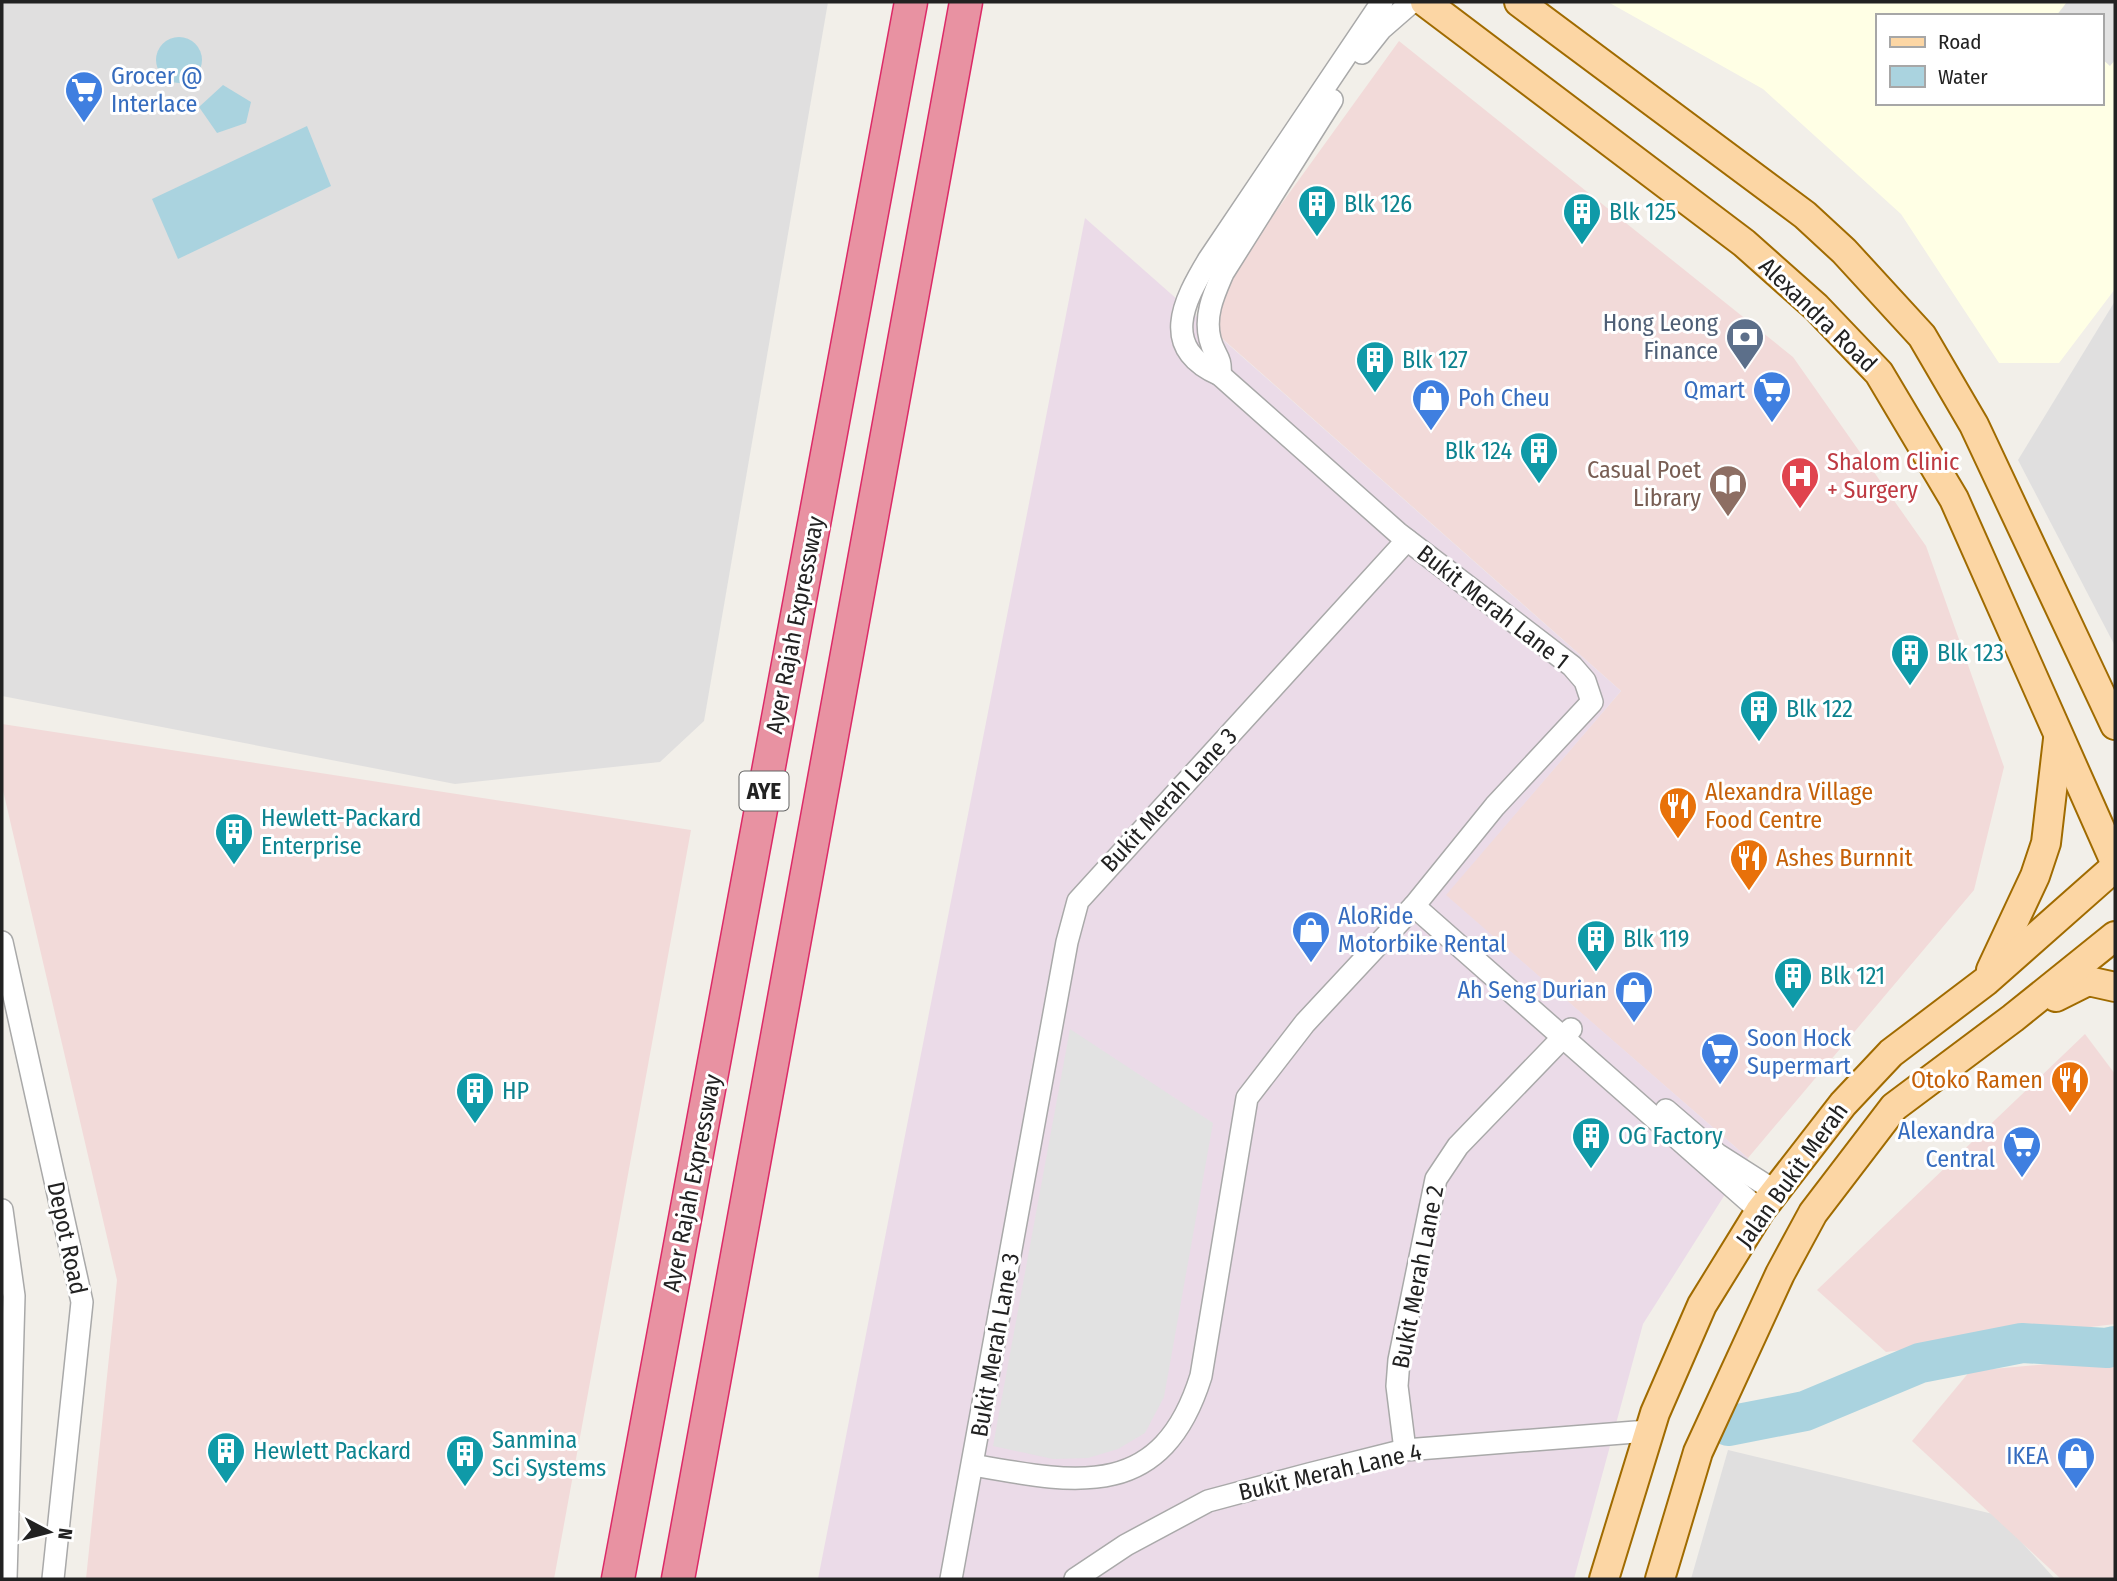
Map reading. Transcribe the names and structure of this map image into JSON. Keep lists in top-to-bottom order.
{
  "streets": {
    "highway": ["Ayer Rajah Expressway", "AYE"],
    "main road": ["Alexandra Road", "Jalan Bukit Merah"],
    "street": [
      "Bukit Merah Lane 1",
      "Bukit Merah Lane 3",
      "Depot Road",
      "Bukit Merah Lane 2",
      "Bukit Merah Lane 4"
    ]
  },
  "crossings": [
    ["Alexandra Road", "Jalan Bukit Merah"],
    ["Bukit Merah Lane 1", "Bukit Merah Lane 3"],
    ["Jalan Bukit Merah", "Bukit Merah Lane 4"],
    ["Bukit Merah Lane 2", "Bukit Merah Lane 4"]
  ],
  "places": {
    "supermarket": [
      "Grocer @ Interlace",
      "Qmart",
      "Soon Hock Supermart",
      "Alexandra Central"
    ],
    "building": [
      "Blk 126",
      "Blk 125",
      "Blk 127",
      "Blk 124",
      "Blk 123",
      "Blk 122",
      "Hewlett-Packard Enterprise",
      "Blk 119",
      "Blk 121",
      "HP",
      "OG Factory",
      "Hewlett Packard",
      "Sanmina Sci Systems"
    ],
    "bank": ["Hong Leong Finance"],
    "shop": [
      "Poh Cheu",
      "AloRide Motorbike Rental",
      "Ah Seng Durian",
      "IKEA"
    ],
    "hospital": ["Shalom Clinic + Surgery"],
    "library": ["Casual Poet Library"],
    "restaurant": ["Alexandra Village Food Centre", "Ashes Burnnit", "Otoko Ramen"]
  },
  "legend": ["Road", "Water"],
  "north": "right"
}
